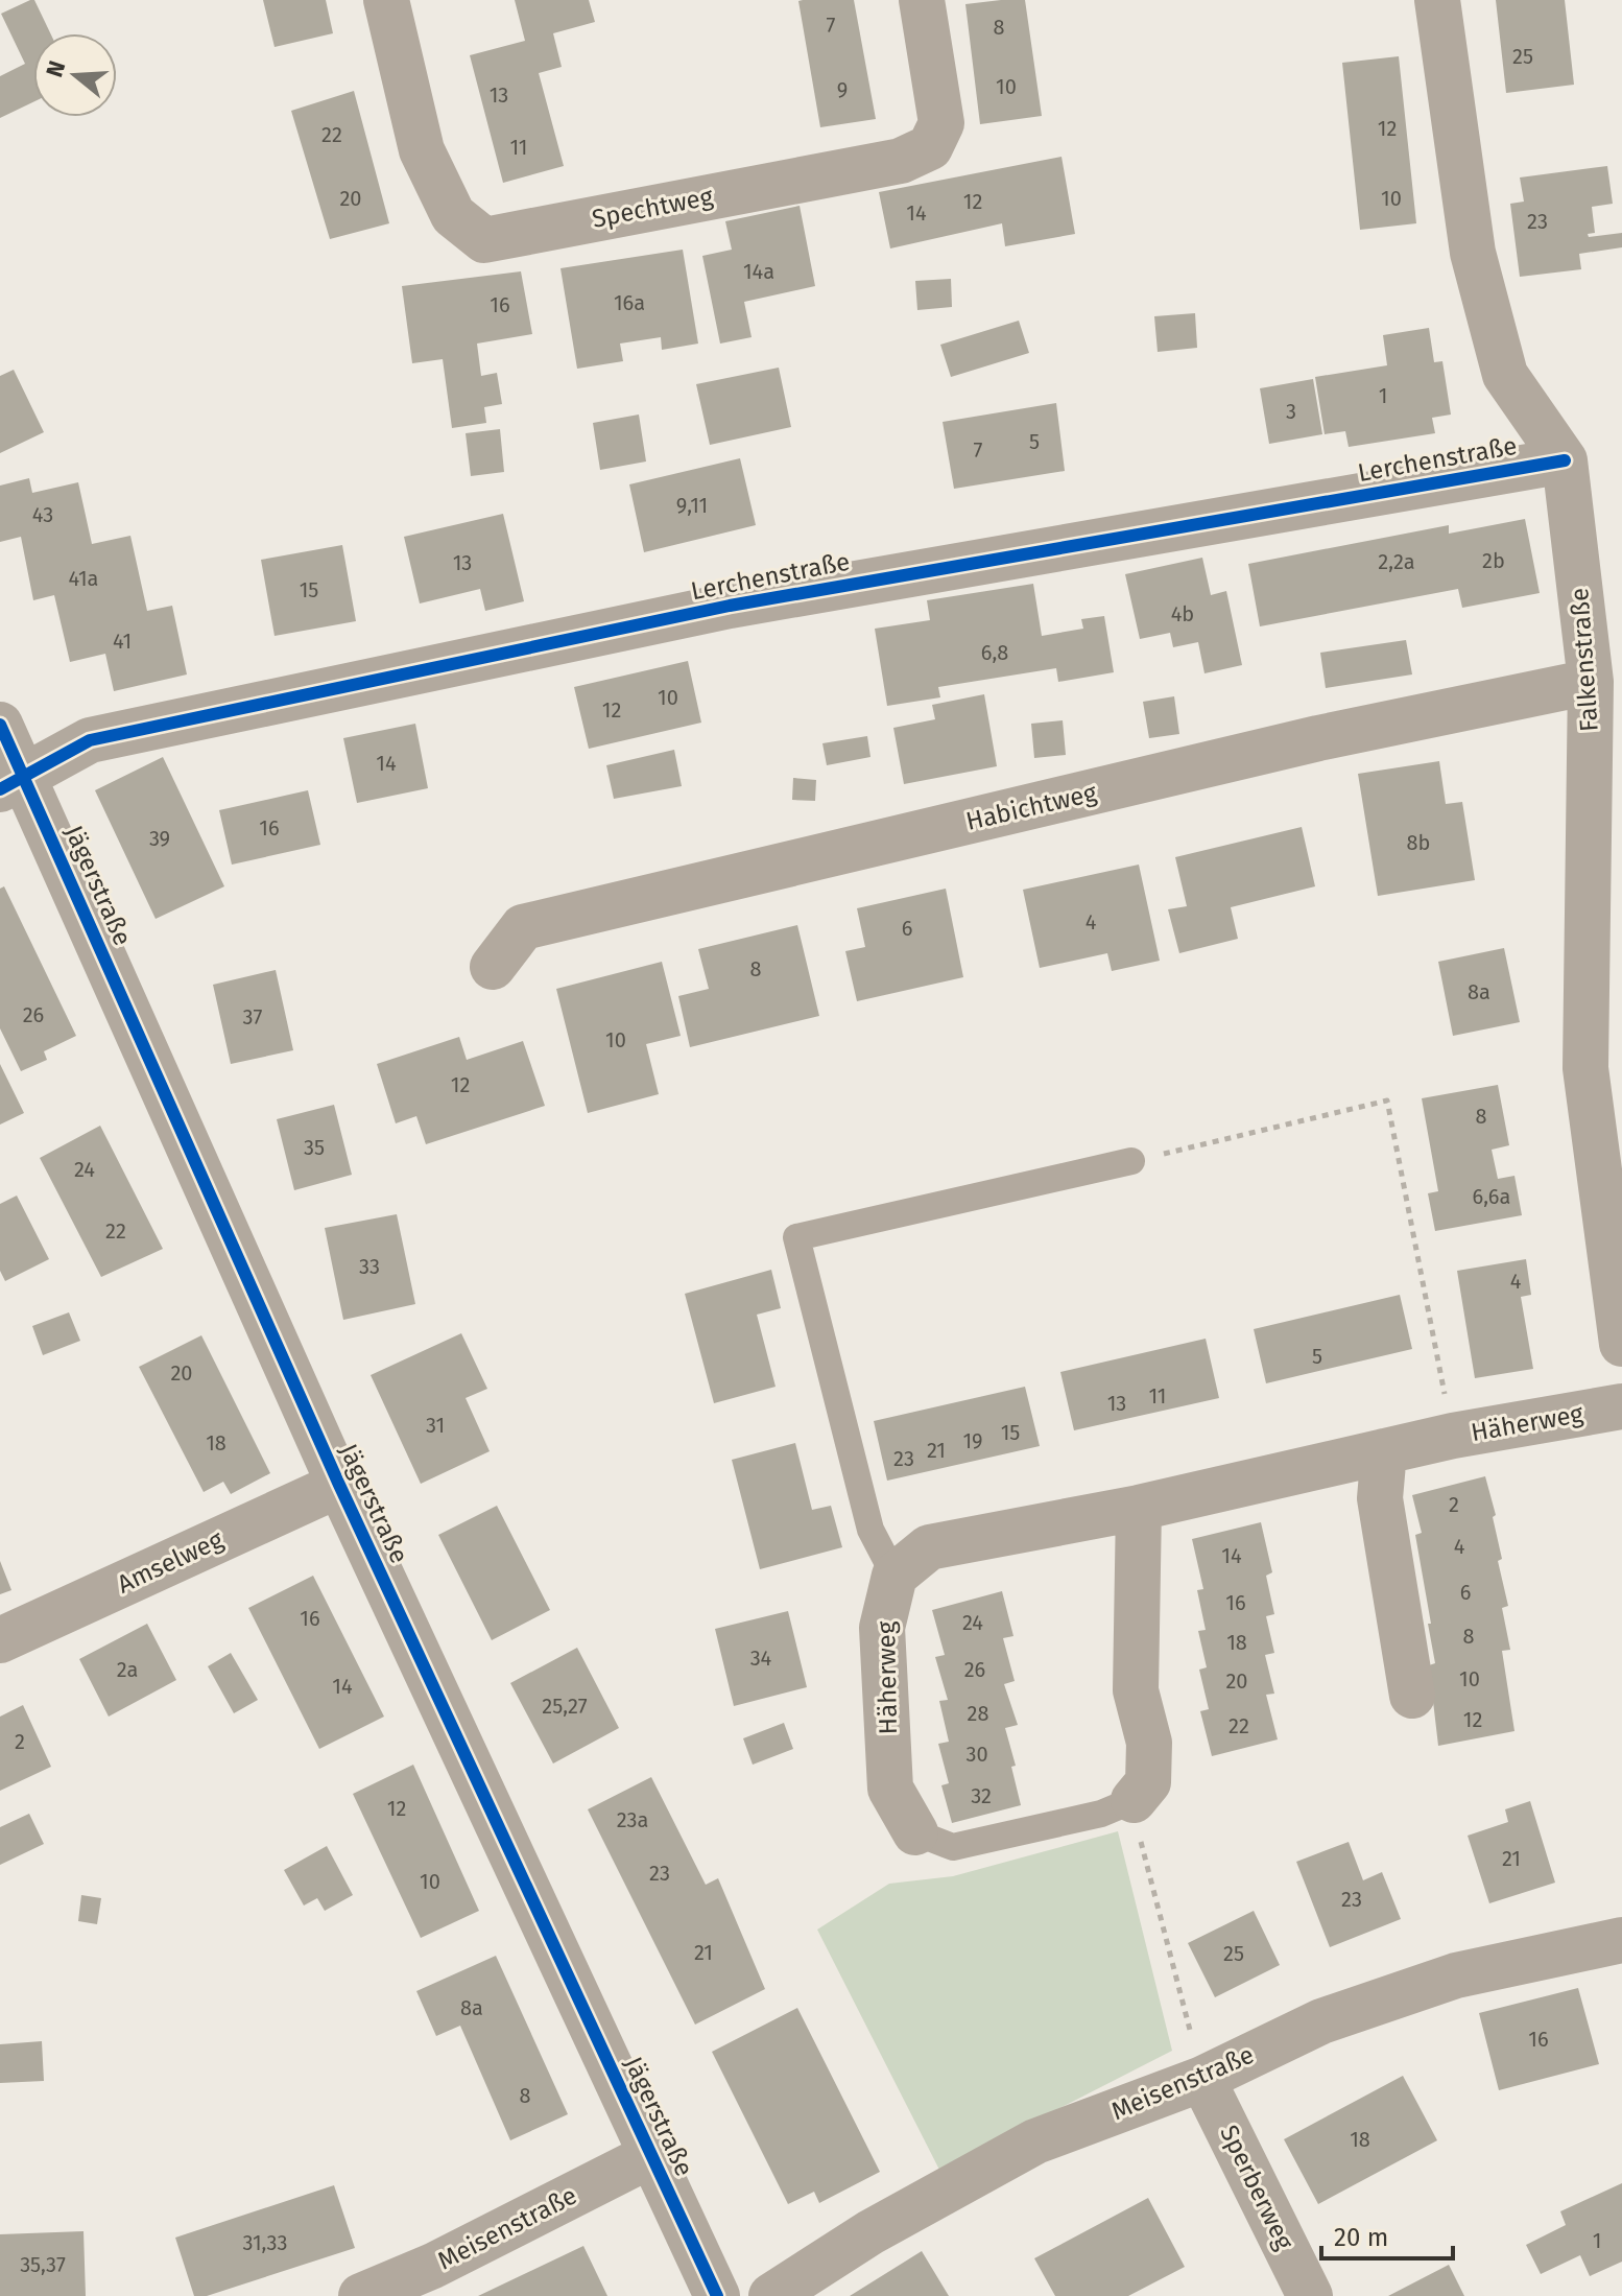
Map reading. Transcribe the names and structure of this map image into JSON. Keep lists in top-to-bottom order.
{
  "streets": {
    "street": [
      "Spechtweg",
      "Lerchenstraße",
      "Falkenstraße",
      "Habichtweg",
      "Jägerstraße",
      "Häherweg",
      "Amselweg",
      "Meisenstraße",
      "Sperberweg"
    ]
  },
  "crossings": [
    ["Lerchenstraße", "Falkenstraße"],
    ["Lerchenstraße", "Jägerstraße"],
    ["Falkenstraße", "Habichtweg"],
    ["Jägerstraße", "Amselweg"],
    ["Jägerstraße", "Meisenstraße"],
    ["Meisenstraße", "Sperberweg"]
  ],
  "house_numbers": [
    "7",
    "8",
    "25",
    "10",
    "9",
    "13",
    "12",
    "22",
    "11",
    "20",
    "10",
    "12",
    "14",
    "23",
    "14a",
    "16a",
    "16",
    "1",
    "3",
    "5",
    "7",
    "9,11",
    "43",
    "2b",
    "2,2a",
    "13",
    "41a",
    "15",
    "4b",
    "41",
    "6,8",
    "10",
    "12",
    "14",
    "16",
    "39",
    "8b",
    "4",
    "6",
    "8",
    "8a",
    "26",
    "37",
    "10",
    "12",
    "8",
    "35",
    "24",
    "6,6a",
    "22",
    "33",
    "4",
    "5",
    "20",
    "11",
    "13",
    "31",
    "15",
    "19",
    "18",
    "21",
    "23",
    "2",
    "4",
    "14",
    "6",
    "16",
    "16",
    "24",
    "8",
    "18",
    "34",
    "2a",
    "26",
    "10",
    "20",
    "14",
    "25,27",
    "28",
    "12",
    "22",
    "2",
    "30",
    "32",
    "12",
    "23a",
    "21",
    "23",
    "10",
    "23",
    "21",
    "25",
    "8a",
    "16",
    "8",
    "18",
    "1",
    "31,33",
    "35,37"
  ],
  "scale_bar": "20 m",
  "north": "left"
}
